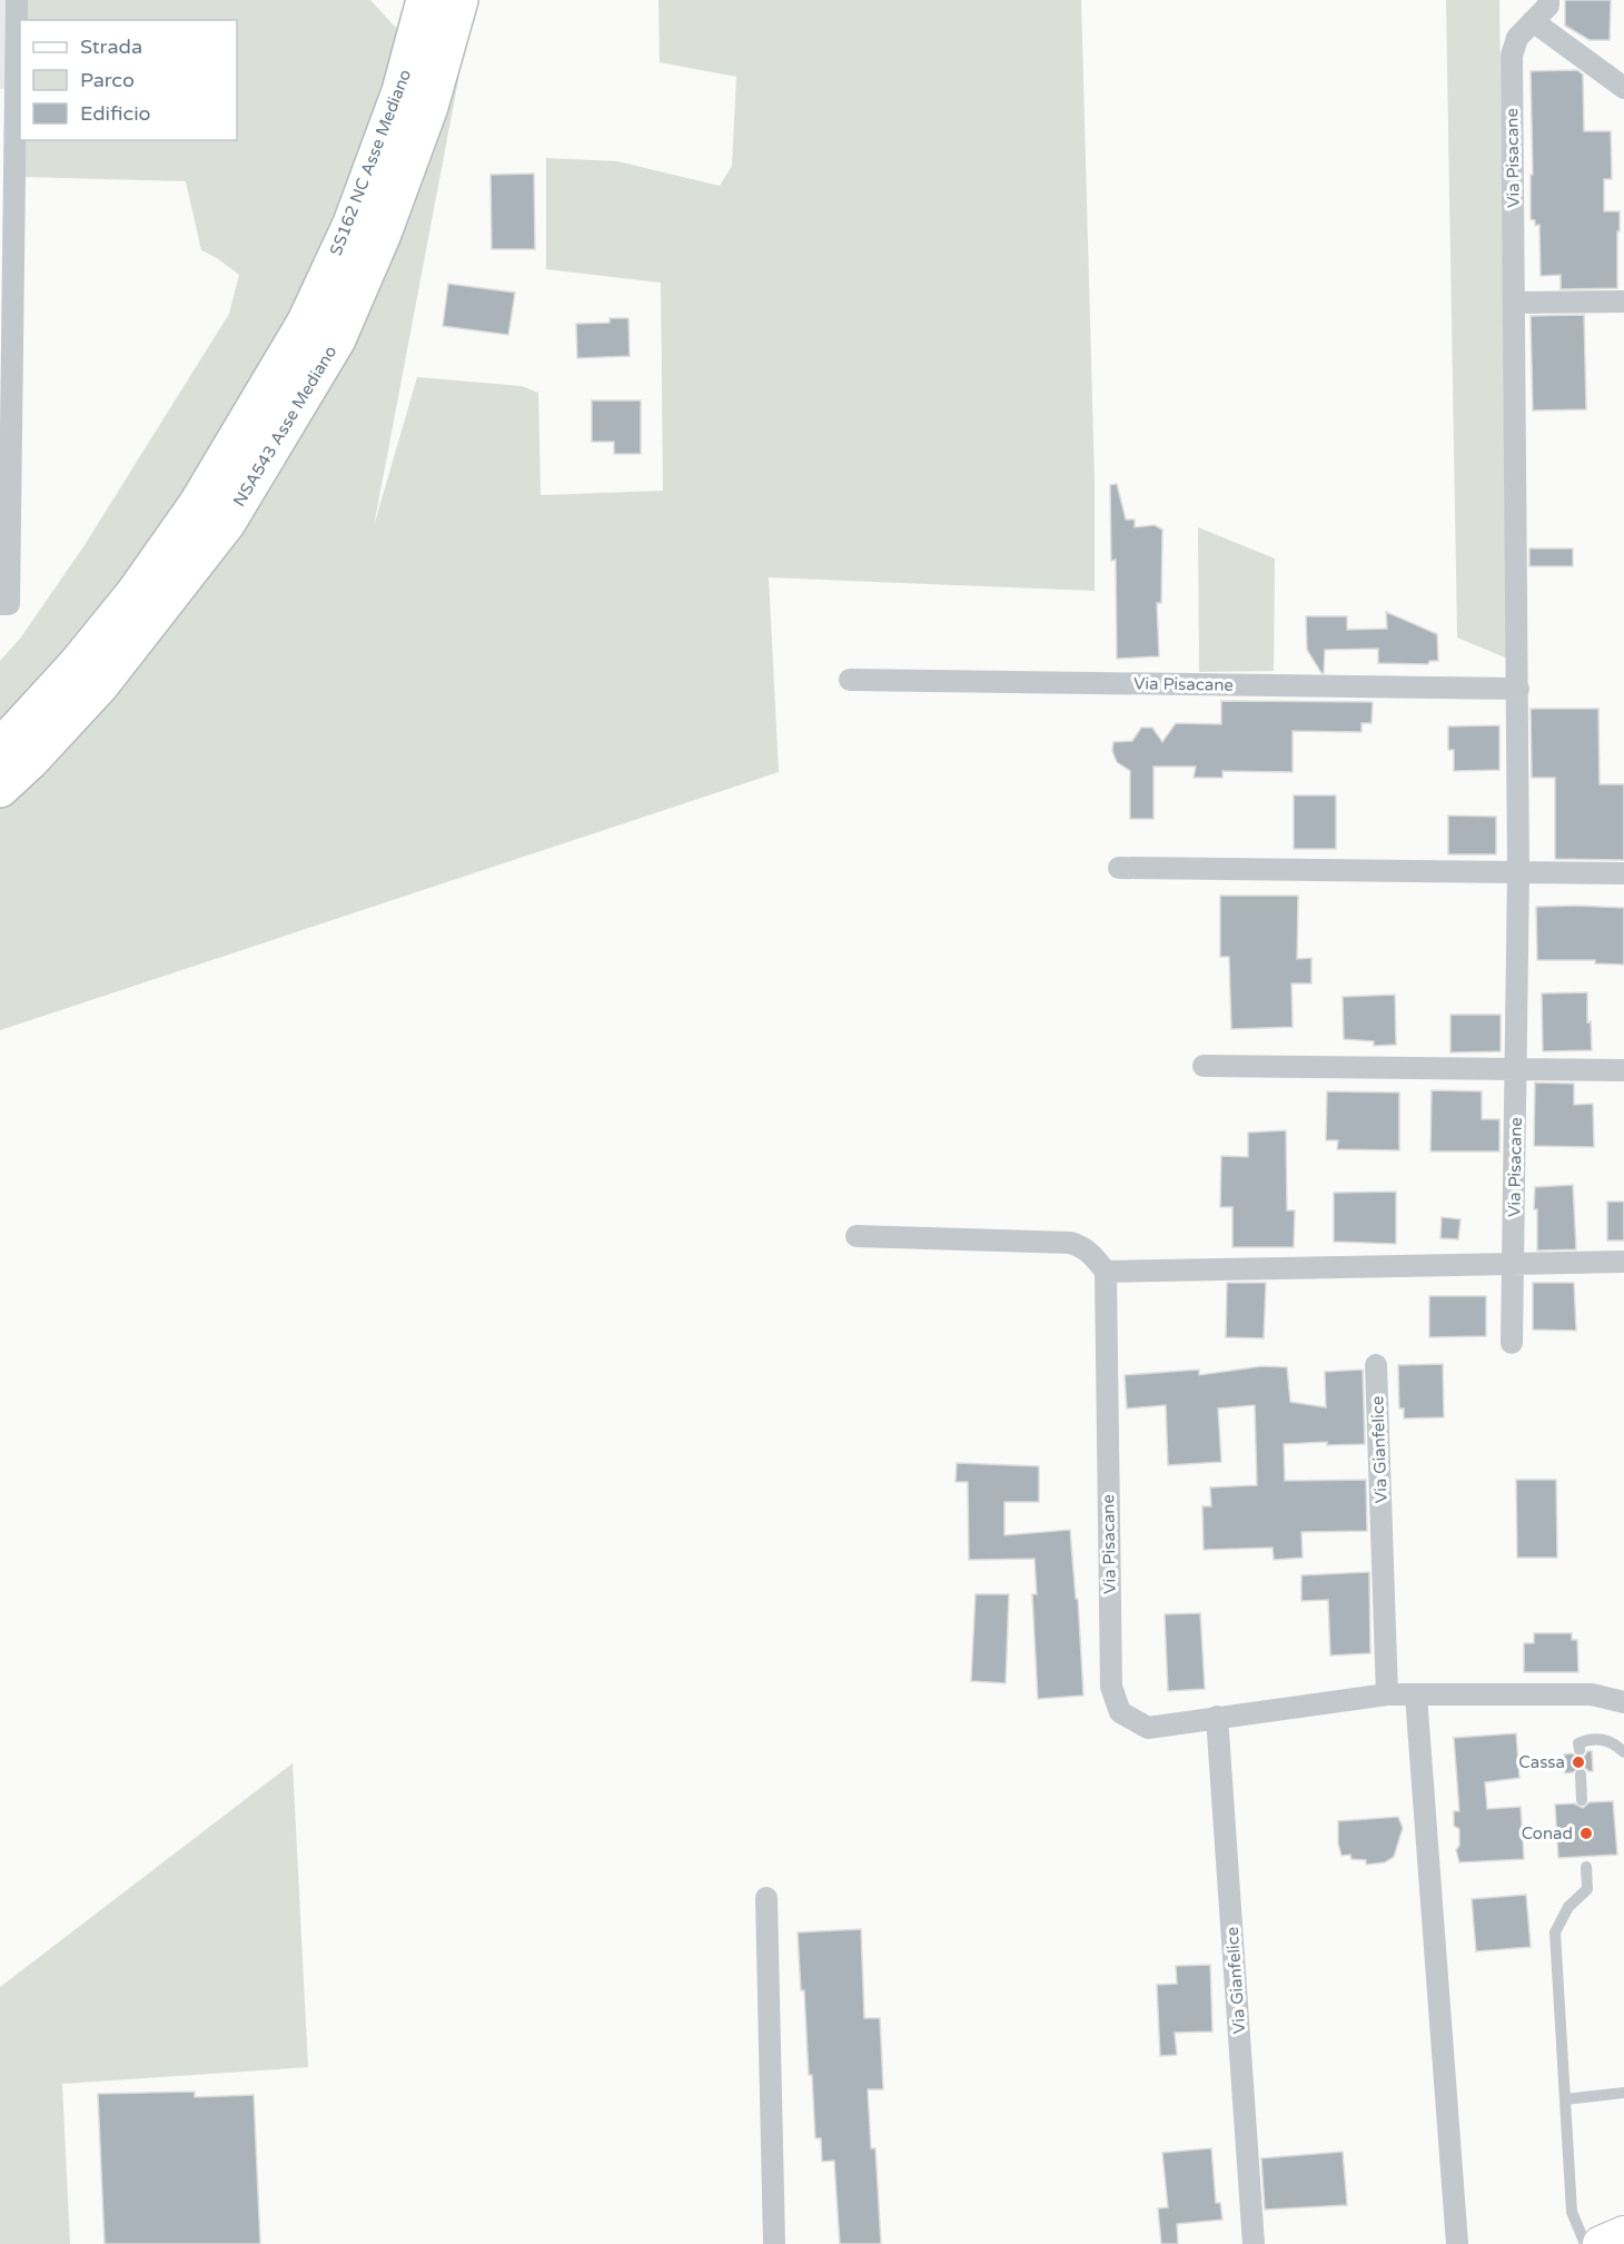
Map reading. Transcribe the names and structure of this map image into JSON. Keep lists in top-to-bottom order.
{
  "streets": {
    "highway": ["SS162 NC Asse Mediano", "NSA543 Asse Mediano"],
    "street": ["Via Pisacane", "Via Gianfelice"]
  },
  "crossings": [
    ["Via Pisacane", "Via Gianfelice"],
    ["SS162 NC Asse Mediano", "NSA543 Asse Mediano"]
  ],
  "places": ["Cassa", "Conad"],
  "legend": ["Strada", "Parco", "Edificio"]
}
